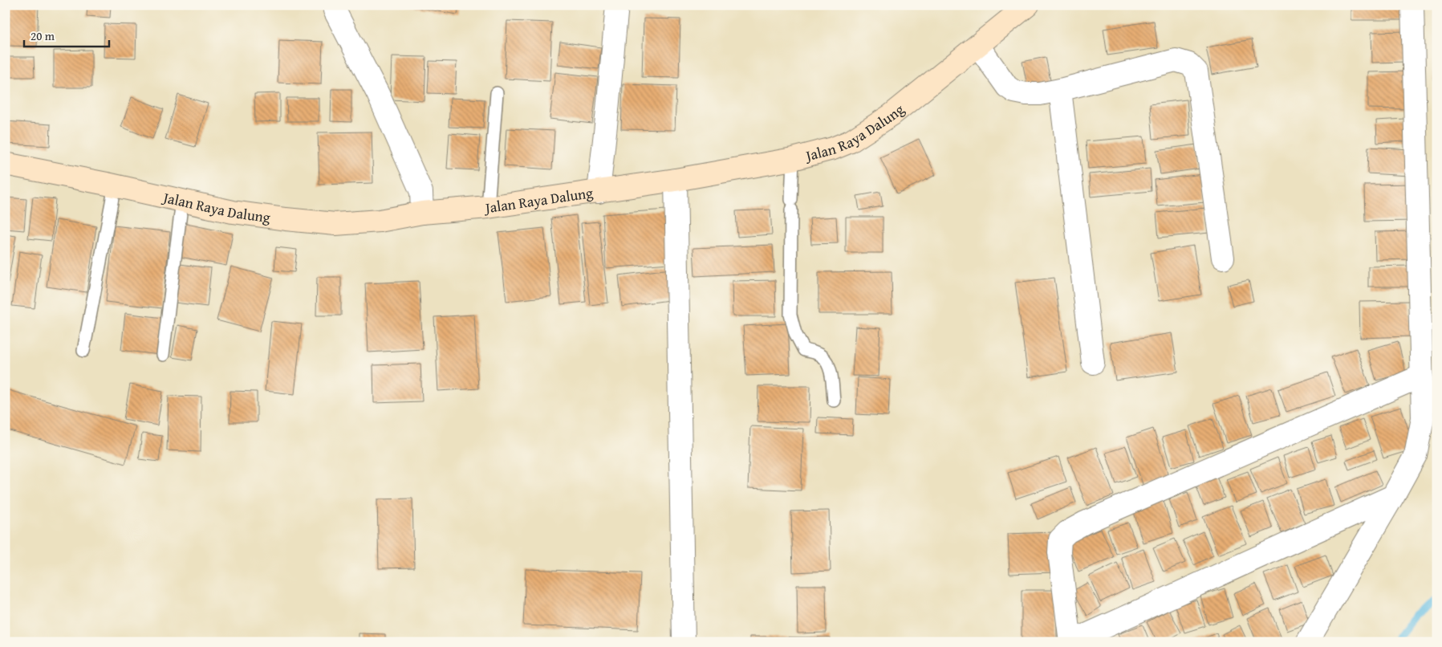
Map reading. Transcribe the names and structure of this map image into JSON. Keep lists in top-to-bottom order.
{
  "streets": {
    "main road": ["Jalan Raya Dalung"]
  },
  "scale_bar": "20 m"
}
